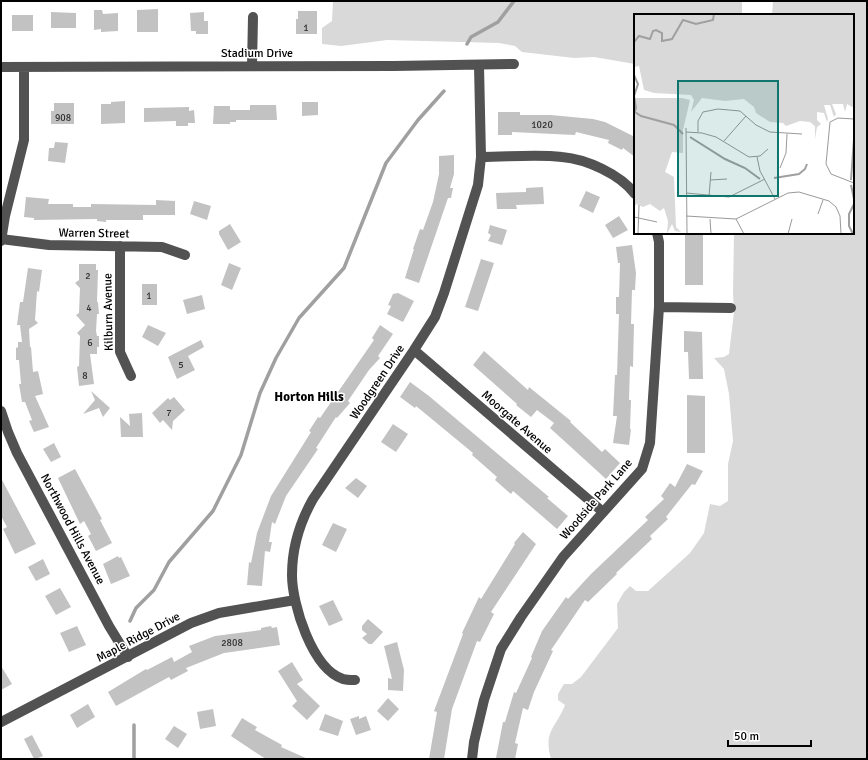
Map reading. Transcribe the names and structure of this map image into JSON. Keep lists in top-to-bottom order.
{
  "streets": {
    "street": [
      "Stadium Drive",
      "Warren Street",
      "Kilburn Avenue",
      "Woodgreen Drive",
      "Moorgate Avenue",
      "Woodside Park Lane",
      "Northwood Hills Avenue",
      "Maple Ridge Drive"
    ]
  },
  "crossings": [
    ["Stadium Drive", "Woodgreen Drive"],
    ["Warren Street", "Kilburn Avenue"],
    ["Woodgreen Drive", "Moorgate Avenue"],
    ["Woodgreen Drive", "Maple Ridge Drive"],
    ["Moorgate Avenue", "Woodside Park Lane"],
    ["Northwood Hills Avenue", "Maple Ridge Drive"]
  ],
  "districts": ["Horton Hills"],
  "house_numbers": [
    "1",
    "908",
    "1020",
    "2",
    "1",
    "4",
    "6",
    "5",
    "8",
    "7",
    "2808"
  ],
  "scale_bar": "50 m"
}
